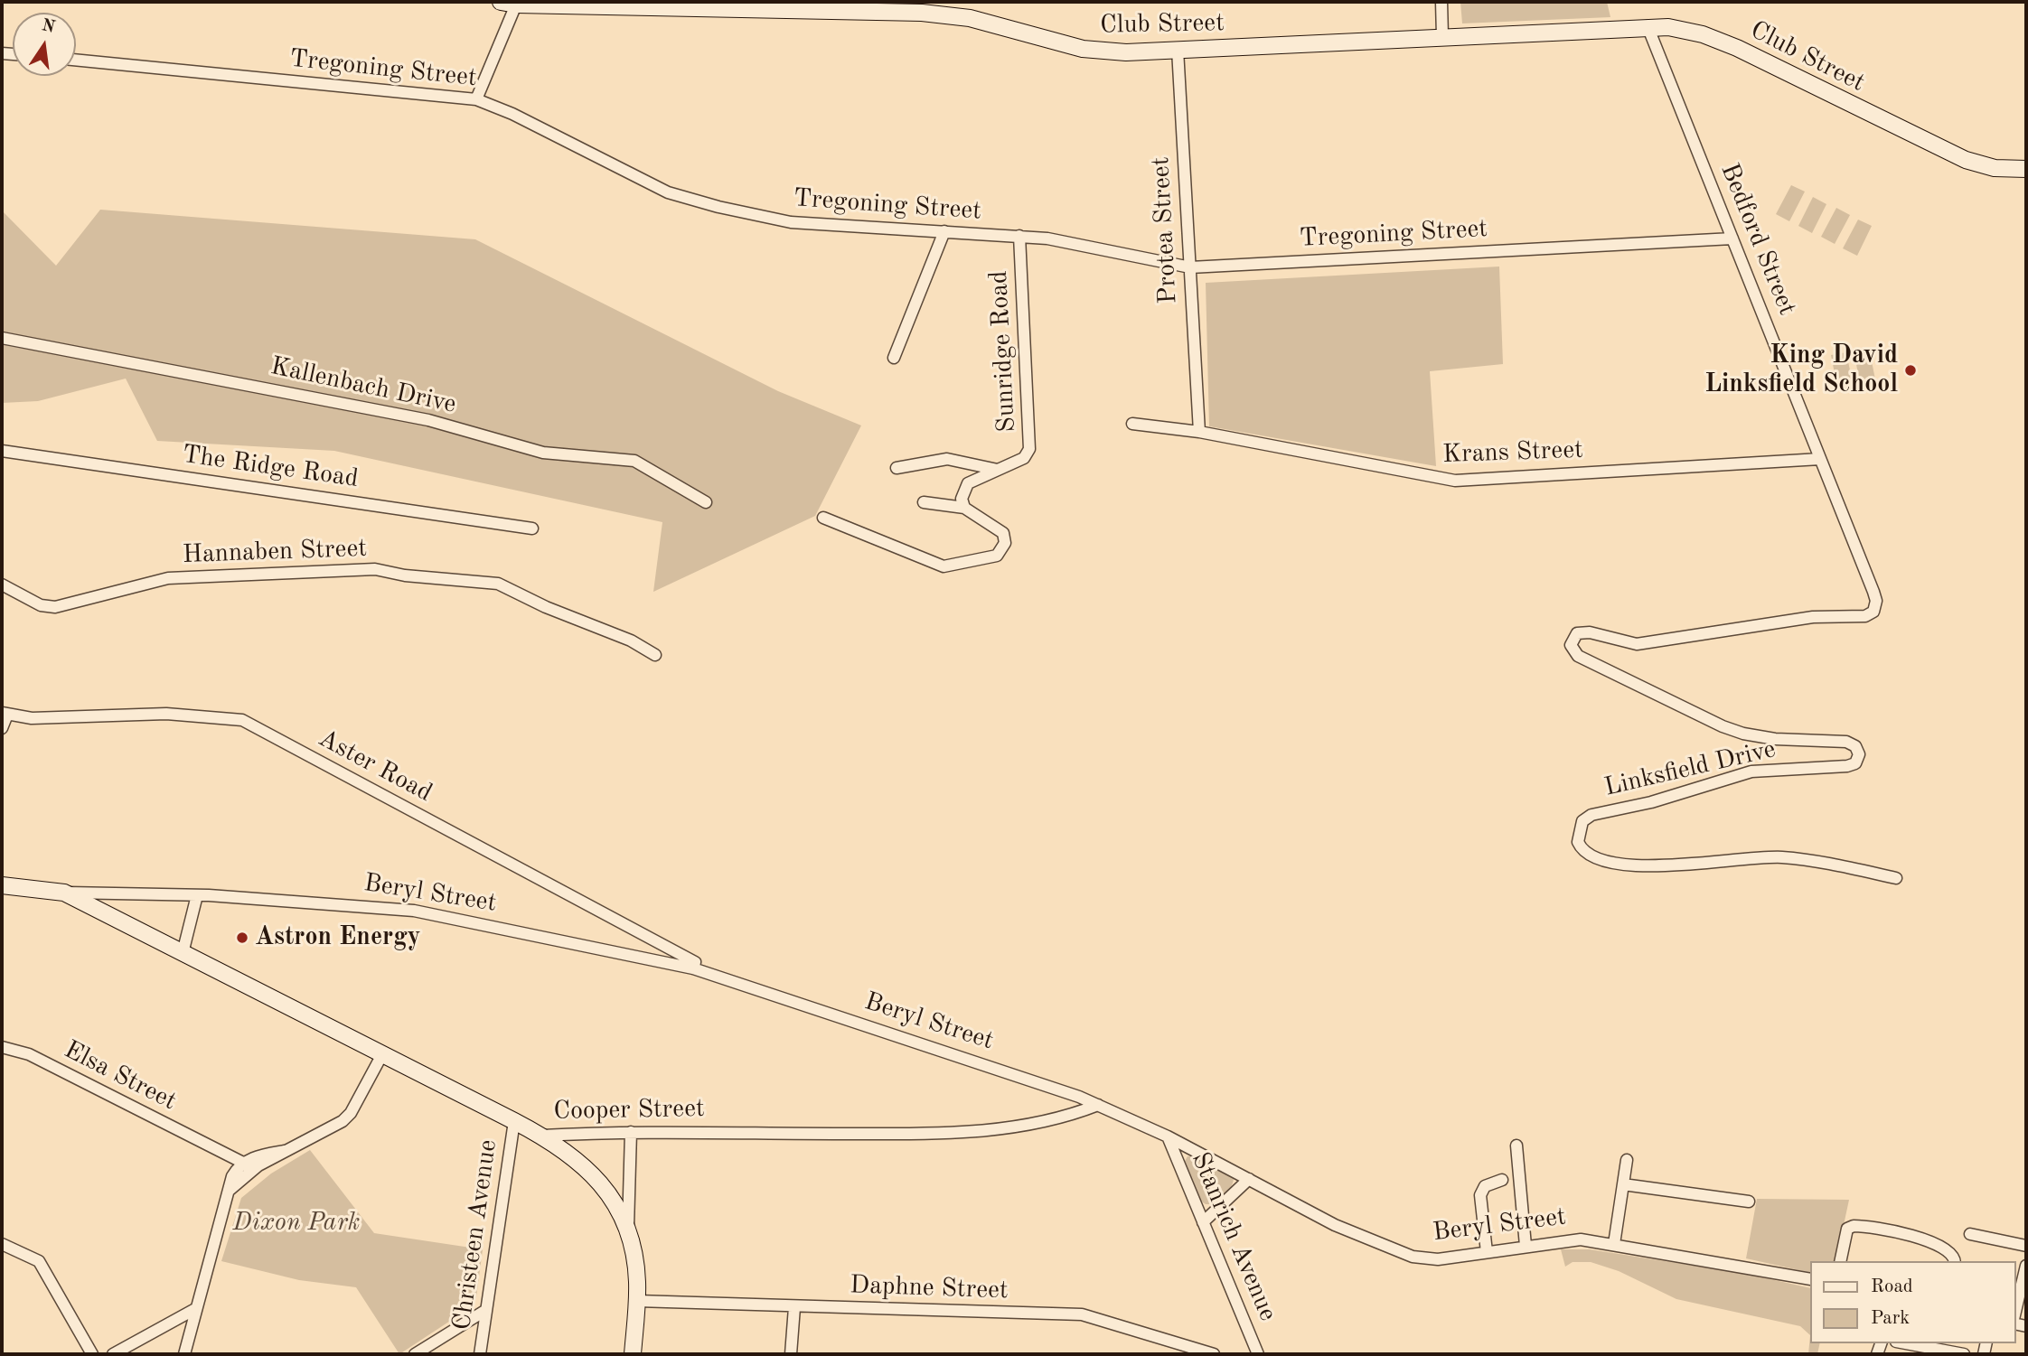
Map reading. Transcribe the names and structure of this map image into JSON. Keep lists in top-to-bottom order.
{
  "streets": {
    "main road": ["Club Street", "Beryl Street", "Cooper Street"],
    "street": [
      "Tregoning Street",
      "Protea Street",
      "Bedford Street",
      "Sunridge Road",
      "Kallenbach Drive",
      "Krans Street",
      "The Ridge Road",
      "Hannaben Street",
      "Aster Road",
      "Linksfield Drive",
      "Elsa Street",
      "Christeen Avenue",
      "Stanrich Avenue",
      "Daphne Street"
    ]
  },
  "crossings": [
    ["Club Street", "Protea Street"],
    ["Club Street", "Bedford Street"],
    ["Tregoning Street", "Protea Street"],
    ["Tregoning Street", "Bedford Street"],
    ["Tregoning Street", "Sunridge Road"],
    ["Protea Street", "Krans Street"],
    ["Bedford Street", "Krans Street"],
    ["Bedford Street", "Linksfield Drive"],
    ["Aster Road", "Beryl Street"],
    ["Beryl Street", "Cooper Street"],
    ["Beryl Street", "Stanrich Avenue"],
    ["Cooper Street", "Christeen Avenue"]
  ],
  "parks": ["Dixon Park"],
  "places": ["King David Linksfield School", "Astron Energy"],
  "legend": ["Road", "Park"],
  "north": "top"
}
